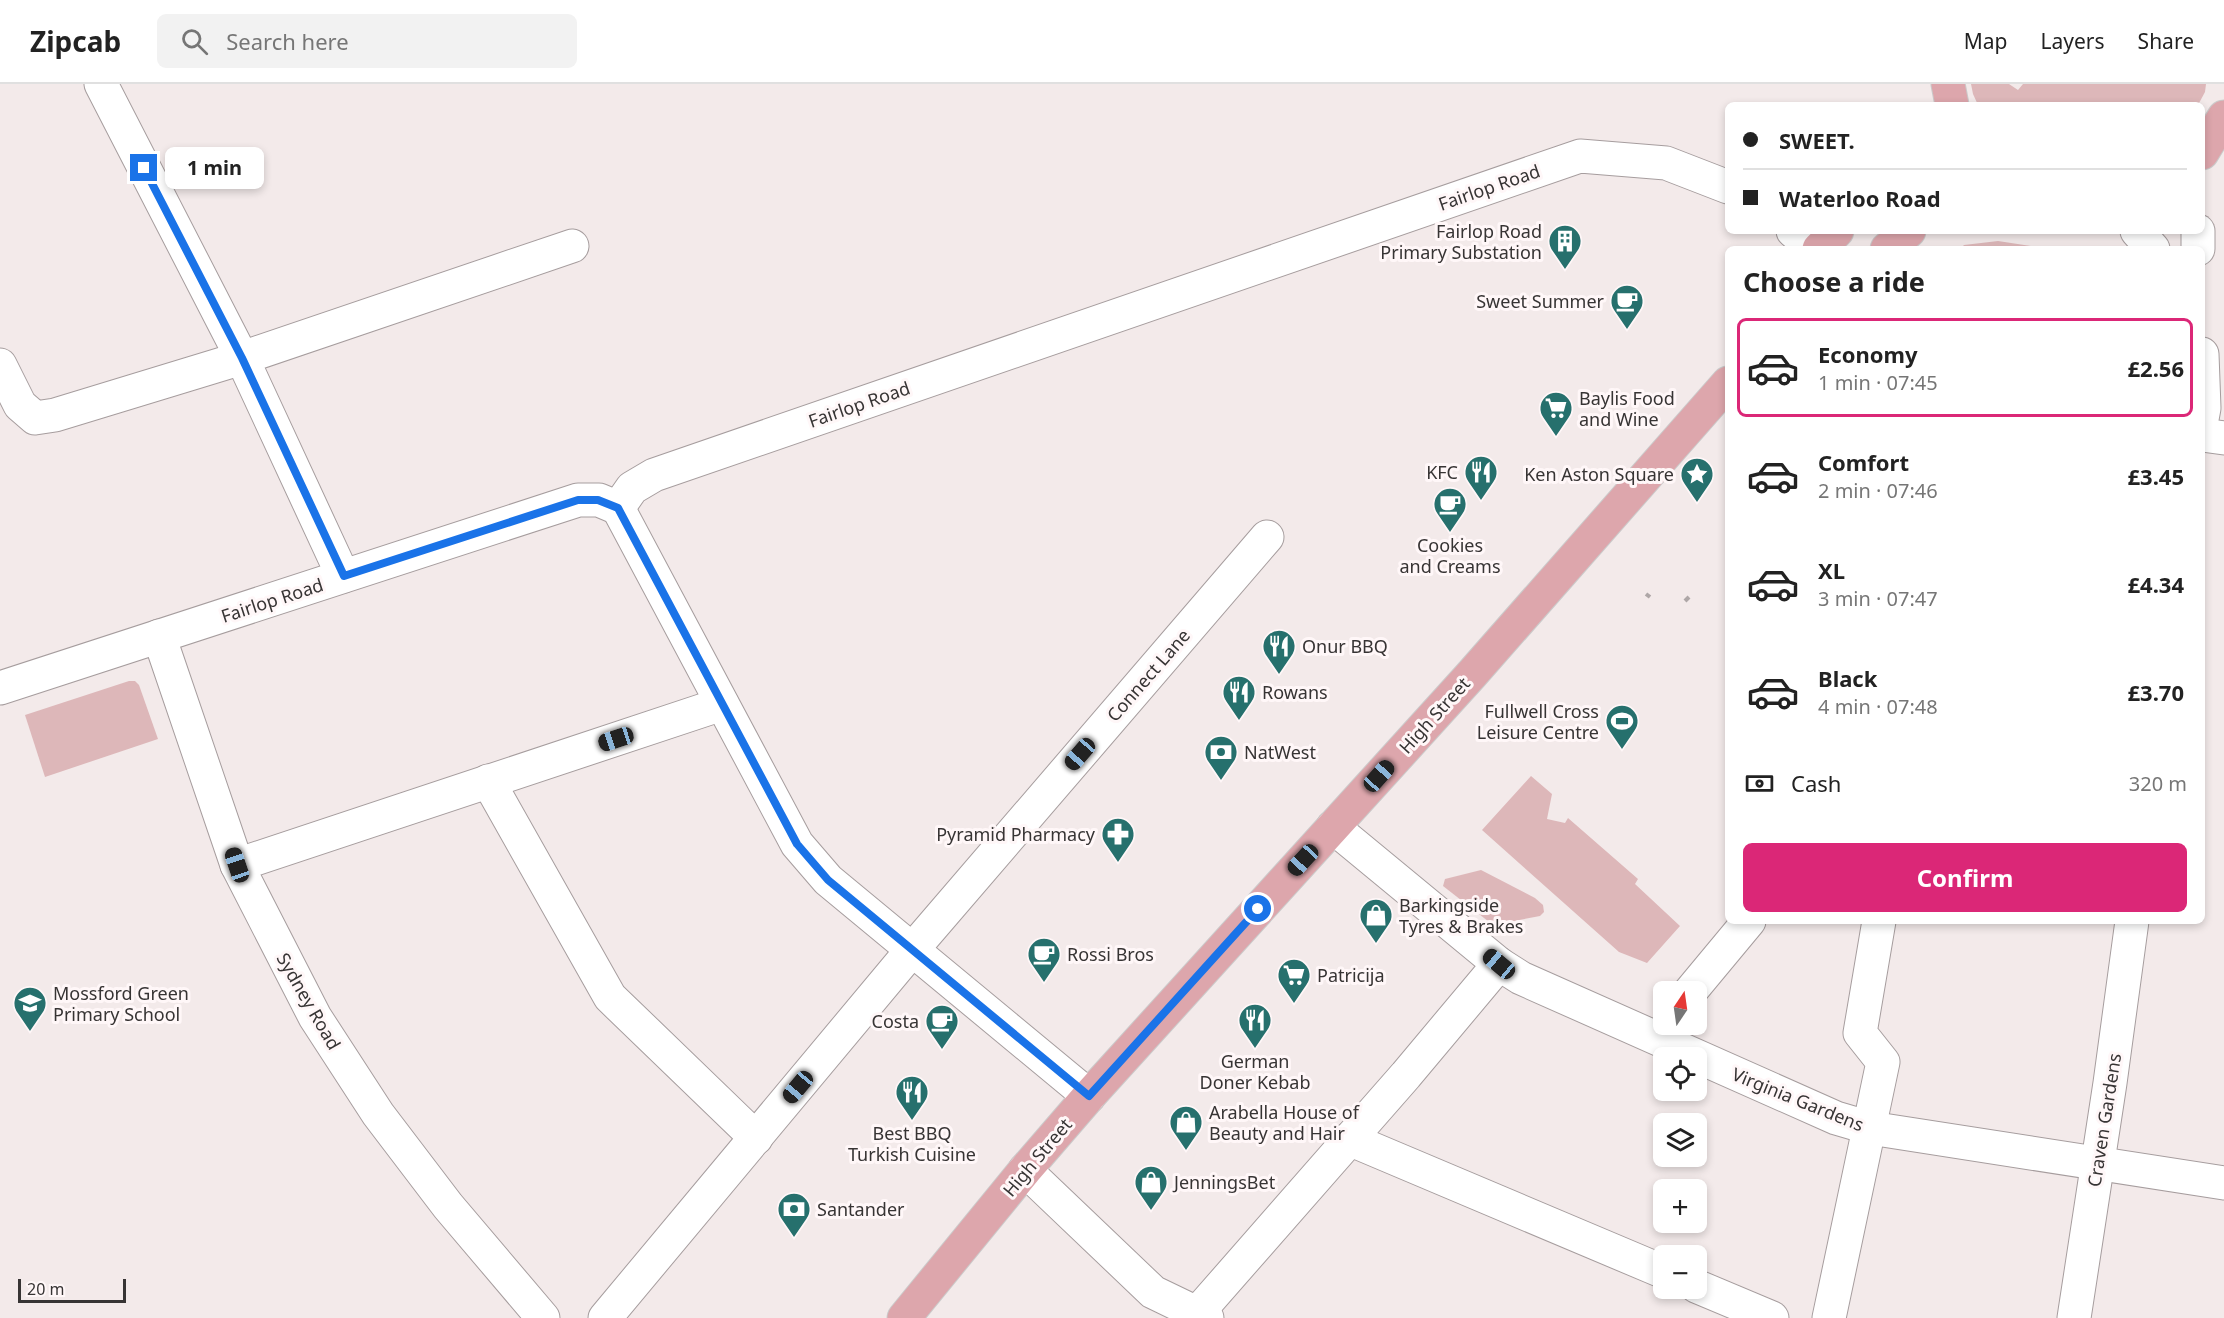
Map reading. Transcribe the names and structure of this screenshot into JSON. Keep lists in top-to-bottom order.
{
  "streets": {
    "main road": ["High Street"],
    "street": [
      "Fairlop Road",
      "Connect Lane",
      "Sydney Road",
      "Virginia Gardens",
      "Craven Gardens"
    ]
  },
  "crossings": [
    ["Fairlop Road", "Sydney Road"],
    ["High Street", "Virginia Gardens"],
    ["Virginia Gardens", "Craven Gardens"]
  ],
  "places": {
    "building": ["Fairlop Road Primary Substation"],
    "cafe": [
      "Sweet Summer",
      "Cookies and Creams",
      "Rossi Bros",
      "Costa"
    ],
    "supermarket": ["Baylis Food and Wine", "Patricija"],
    "restaurant": [
      "KFC",
      "Onur BBQ",
      "Rowans",
      "German Doner Kebab",
      "Best BBQ Turkish Cuisine"
    ],
    "place": ["Ken Aston Square"],
    "sports": ["Fullwell Cross Leisure Centre"],
    "bank": ["NatWest", "Santander"],
    "pharmacy": ["Pyramid Pharmacy"],
    "shop": ["Barkingside Tyres & Brakes", "Arabella House of Beauty and Hair", "JenningsBet"],
    "school or university": ["Mossford Green Primary School"]
  },
  "scale_bar": "20 m",
  "north": "top",
  "page": {
    "header": "Zipcab",
    "search": "Search here",
    "nav": ["Map", "Layers", "Share"],
    "banner": ["SWEET.", "Waterloo Road"],
    "bubble": "1 min",
    "heading": "Choose a ride",
    "list": [
      {
        "name": "Economy",
        "note": "1 min · 07:45",
        "value": "£2.56"
      },
      {
        "name": "Comfort",
        "note": "2 min · 07:46",
        "value": "£3.45"
      },
      {
        "name": "XL",
        "note": "3 min · 07:47",
        "value": "£4.34"
      },
      {
        "name": "Black",
        "note": "4 min · 07:48",
        "value": "£3.70"
      }
    ],
    "pay": ["Cash", "320 m"],
    "buttons": "Confirm",
    "map_buttons": ["+", "−"],
    "scale": "20 m"
  }
}
